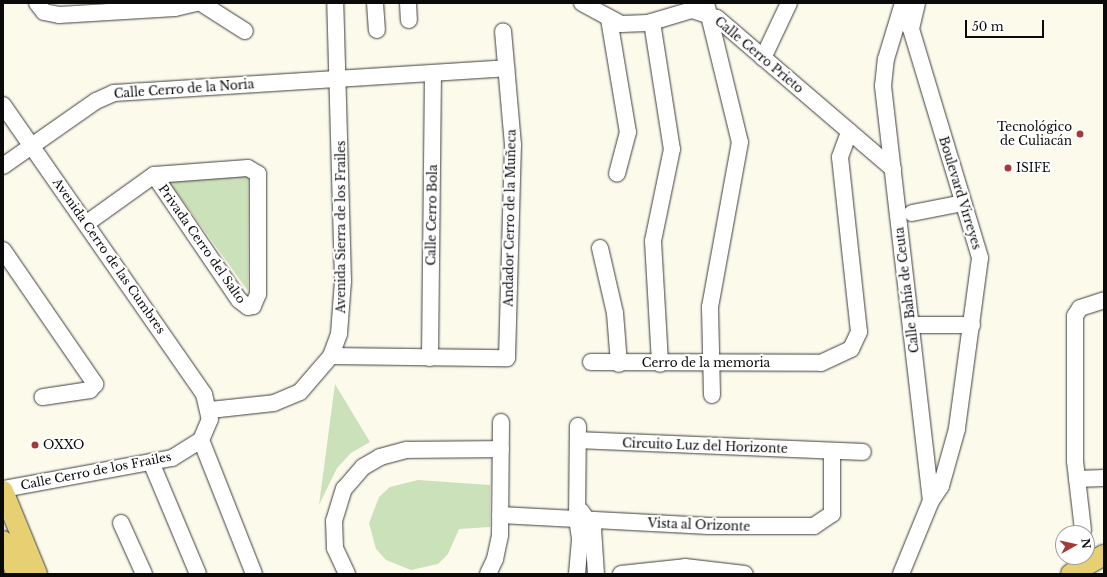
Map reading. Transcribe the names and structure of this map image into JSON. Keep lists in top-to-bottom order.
{
  "streets": {
    "street": [
      "Calle Cerro Prieto",
      "Calle Cerro de la Noria",
      "Boulevard Virreyes",
      "Calle Cerro Bola",
      "Andador Cerro de la Muñeca",
      "Avenida Sierra de los Frailes",
      "Privada Cerro del Salto",
      "Avenida Cerro de las Cumbres",
      "Calle Bahía de Ceuta",
      "Cerro de la memoria",
      "Circuito Luz del Horizonte",
      "Calle Cerro de los Frailes",
      "Vista al Orizonte"
    ]
  },
  "crossings": [
    ["Calle Cerro Prieto", "Calle Bahía de Ceuta"],
    ["Calle Cerro Prieto", "Cerro de la memoria"],
    ["Calle Cerro de la Noria", "Calle Cerro Bola"],
    ["Calle Cerro de la Noria", "Andador Cerro de la Muñeca"],
    ["Calle Cerro de la Noria", "Avenida Sierra de los Frailes"],
    ["Calle Cerro de la Noria", "Avenida Cerro de las Cumbres"],
    ["Boulevard Virreyes", "Calle Bahía de Ceuta"],
    ["Calle Cerro Bola", "Andador Cerro de la Muñeca"],
    ["Avenida Sierra de los Frailes", "Avenida Cerro de las Cumbres"],
    ["Privada Cerro del Salto", "Avenida Cerro de las Cumbres"],
    ["Circuito Luz del Horizonte", "Vista al Orizonte"]
  ],
  "places": ["Tecnológico de Culiacán", "ISIFE", "OXXO"],
  "scale_bar": "50 m",
  "north": "right"
}
